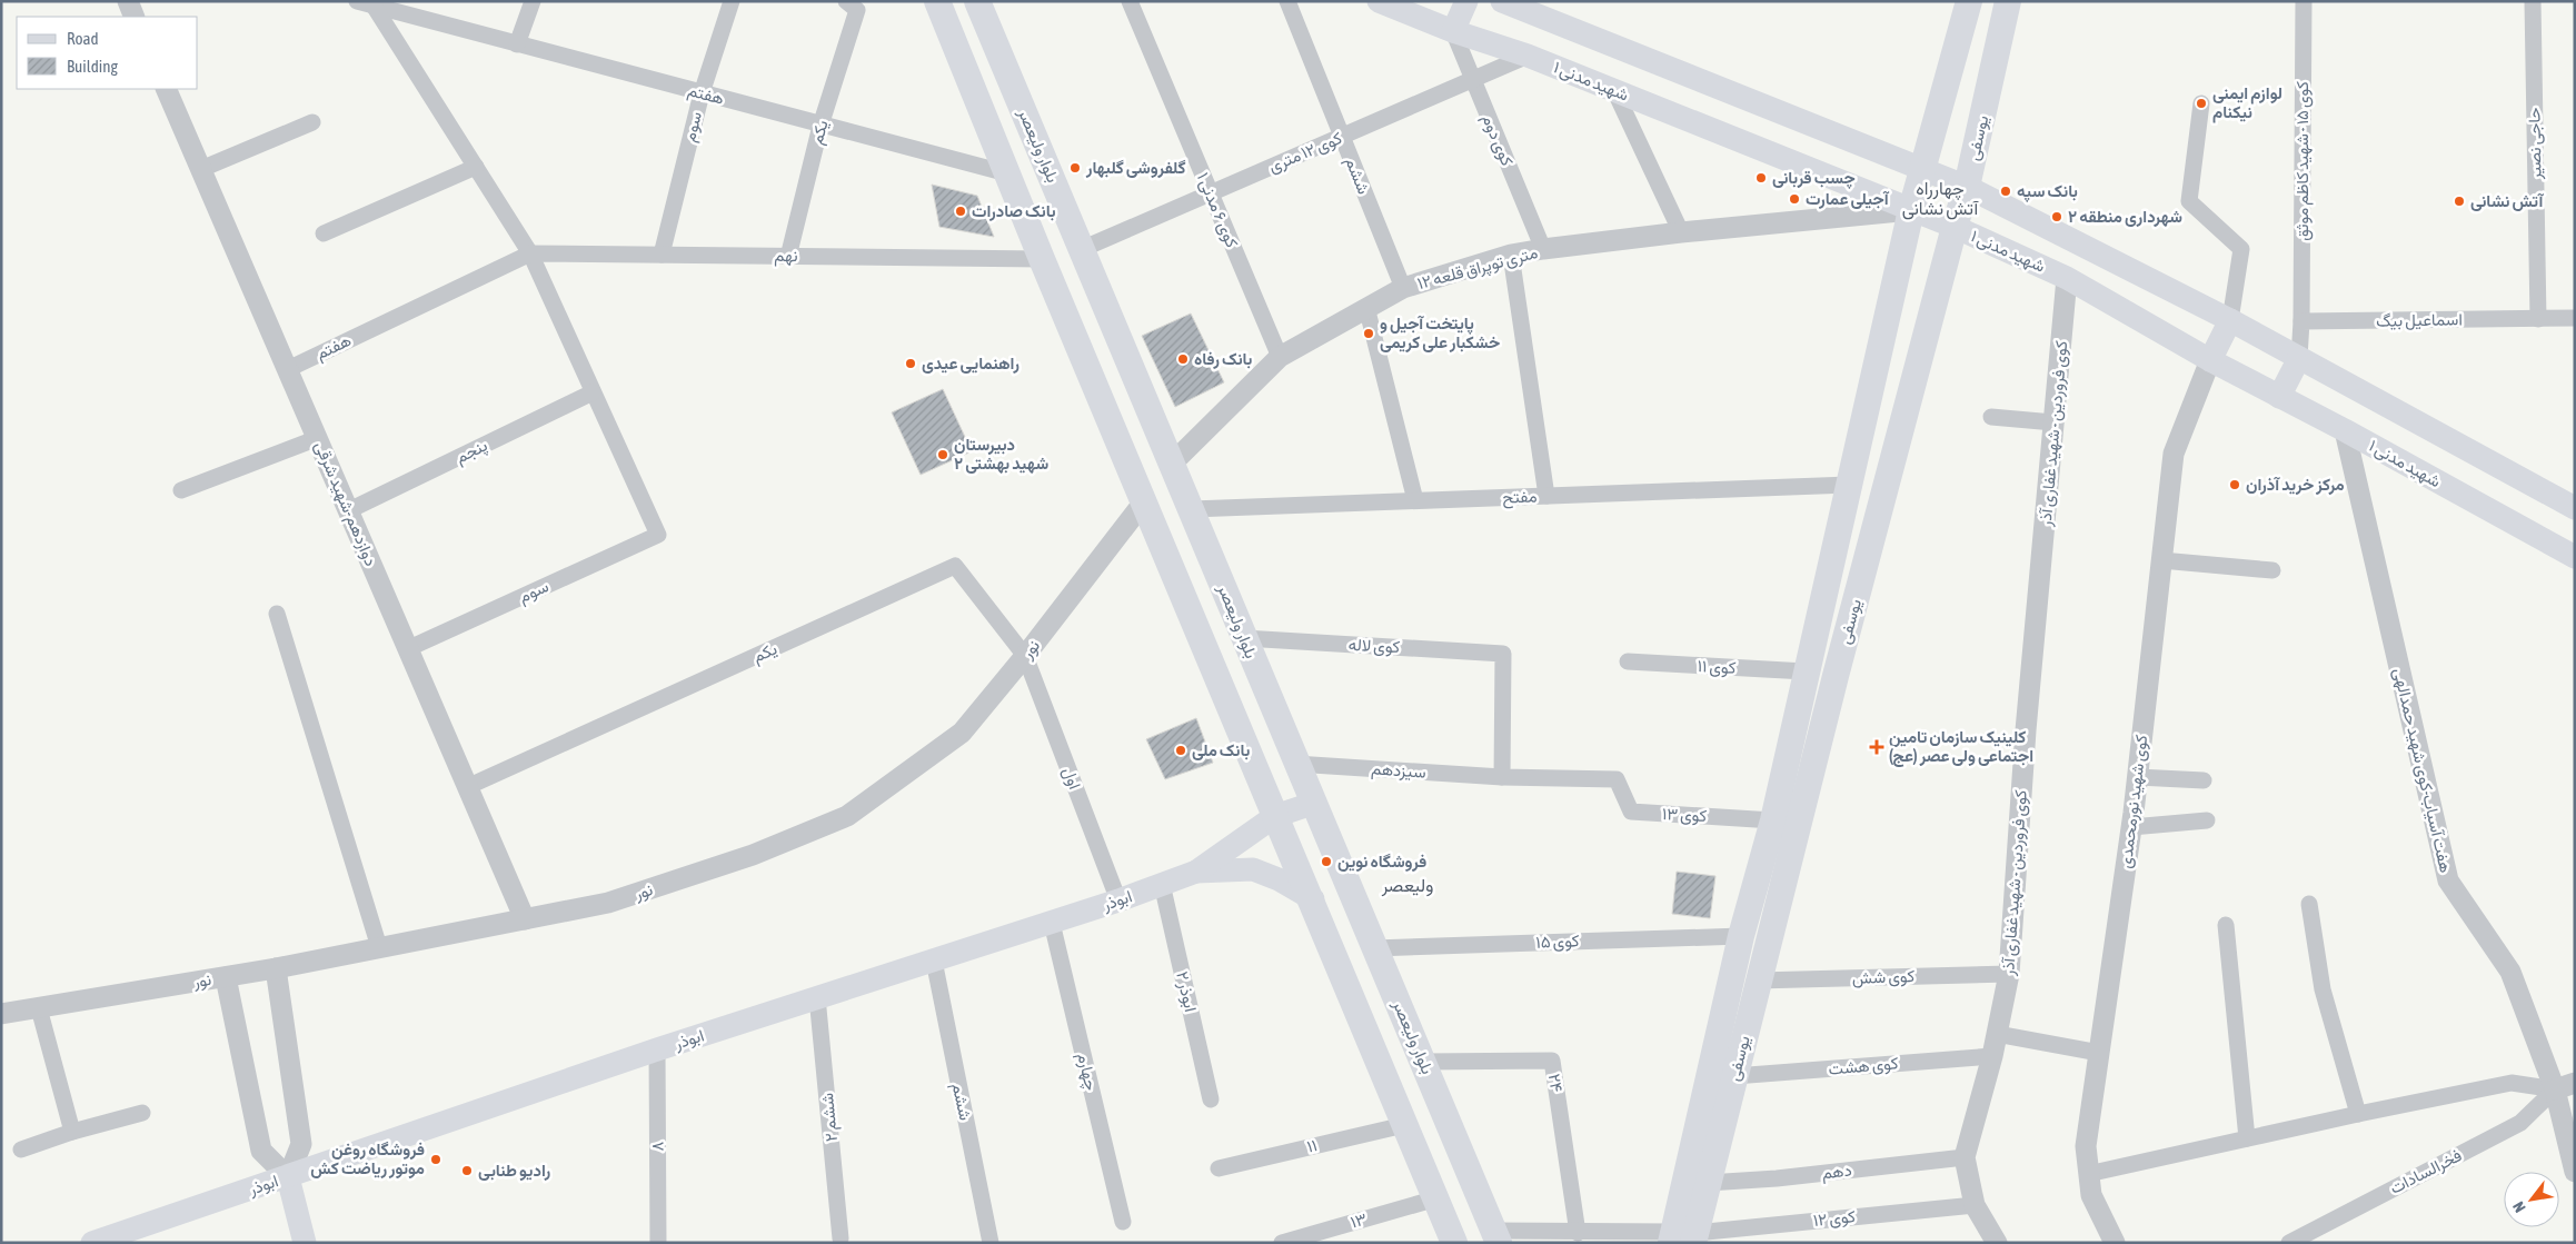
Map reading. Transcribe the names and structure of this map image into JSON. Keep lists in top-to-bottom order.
{
  "streets": {
    "main road": [
      "شهید مدنی ۱",
      "یوسفی",
      "بلوار ولیعصر",
      "ابوذر"
    ],
    "street": [
      "هفتم",
      "سوم",
      "یکم",
      "کوی دوم",
      "حاجی نصیر",
      "کوی ۱۲ متری",
      "کوی ۱۵ - شهید کاظم موثق",
      "ششم",
      "کوی ۶ مدنی ۱",
      "نهم",
      "۱۲ متری توپراق قلعه",
      "اسماعیل بیگ",
      "کوی فروردین - شهید غفاری آذر",
      "پنجم",
      "مفتح",
      "دوازدهم-شهید شرقی",
      "کوی لاله",
      "نور",
      "کوی ۱۱",
      "سیزدهم",
      "هفت آسیاب-کوی شهید حمدالهی",
      "اول",
      "کوی شهید نورمحمدی",
      "کوی ۱۳",
      "کوی ۱۵",
      "کوی شش",
      "۲ ابوذر",
      "کوی هشت",
      "چهارم",
      "۲۴",
      "ششم ۲",
      "۸",
      "۱۱",
      "دهم",
      "فخرالسادات",
      "کوی ۱۲",
      "۱۳"
    ]
  },
  "crossings": [
    ["شهید مدنی ۱", "یوسفی"],
    ["شهید مدنی ۱", "کوی دوم"],
    ["شهید مدنی ۱", "کوی ۱۲ متری"],
    ["شهید مدنی ۱", "۱۲ متری توپراق قلعه"],
    ["شهید مدنی ۱", "کوی فروردین - شهید غفاری آذر"],
    ["شهید مدنی ۱", "هفت آسیاب-کوی شهید حمدالهی"],
    ["شهید مدنی ۱", "کوی شهید نورمحمدی"],
    ["هفتم", "سوم"],
    ["هفتم", "یکم"],
    ["هفتم", "نهم"],
    ["هفتم", "دوازدهم-شهید شرقی"],
    ["سوم", "نهم"],
    ["سوم", "پنجم"],
    ["سوم", "دوازدهم-شهید شرقی"],
    ["یکم", "نهم"],
    ["یکم", "دوازدهم-شهید شرقی"],
    ["یکم", "نور"],
    ["یکم", "اول"],
    ["یوسفی", "۱۲ متری توپراق قلعه"],
    ["یوسفی", "مفتح"],
    ["یوسفی", "کوی ۱۱"],
    ["یوسفی", "کوی ۱۳"],
    ["یوسفی", "کوی ۱۵"],
    ["یوسفی", "کوی شش"],
    ["یوسفی", "کوی هشت"],
    ["یوسفی", "دهم"],
    ["یوسفی", "کوی ۱۲"],
    ["کوی دوم", "کوی ۱۲ متری"],
    ["کوی دوم", "۱۲ متری توپراق قلعه"],
    ["حاجی نصیر", "اسماعیل بیگ"],
    ["بلوار ولیعصر", "کوی ۱۲ متری"],
    ["بلوار ولیعصر", "۱۲ متری توپراق قلعه"],
    ["بلوار ولیعصر", "مفتح"],
    ["بلوار ولیعصر", "کوی لاله"],
    ["بلوار ولیعصر", "سیزدهم"],
    ["بلوار ولیعصر", "ابوذر"],
    ["بلوار ولیعصر", "کوی ۱۵"],
    ["بلوار ولیعصر", "۲۴"],
    ["بلوار ولیعصر", "کوی ۱۲"],
    ["کوی ۱۲ متری", "ششم"],
    ["کوی ۱۲ متری", "کوی ۶ مدنی ۱"],
    ["کوی ۱۵ - شهید کاظم موثق", "اسماعیل بیگ"],
    ["ششم", "۱۲ متری توپراق قلعه"],
    ["ششم", "ابوذر"],
    ["کوی ۶ مدنی ۱", "۱۲ متری توپراق قلعه"],
    ["کوی فروردین - شهید غفاری آذر", "کوی شش"],
    ["کوی فروردین - شهید غفاری آذر", "کوی هشت"],
    ["کوی فروردین - شهید غفاری آذر", "دهم"],
    ["کوی فروردین - شهید غفاری آذر", "کوی ۱۲"],
    ["پنجم", "دوازدهم-شهید شرقی"],
    ["دوازدهم-شهید شرقی", "نور"],
    ["کوی لاله", "سیزدهم"],
    ["نور", "اول"],
    ["سیزدهم", "کوی ۱۳"],
    ["هفت آسیاب-کوی شهید حمدالهی", "فخرالسادات"],
    ["اول", "ابوذر"],
    ["ابوذر", "۲ ابوذر"],
    ["ابوذر", "چهارم"],
    ["ابوذر", "ششم ۲"],
    ["ابوذر", "۸"],
    ["۲۴", "کوی ۱۲"]
  ],
  "districts": ["چهارراه آتش نشانی", "ولیعصر"],
  "places": {
    "other": [
      "لوازم ایمنی نیکنام",
      "گلفروشی گلبهار",
      "چسب قربانی",
      "بانک سپه",
      "آجیلی عمارت",
      "آتش نشانی",
      "بانک صادرات",
      "شهرداری منطقه ۲",
      "پایتخت آجیل و خشکبار علی کریمی",
      "بانک رفاه",
      "راهنمایی عیدی",
      "دبیرستان شهید بهشتی ۲",
      "مرکز خرید آذران",
      "بانک ملی",
      "فروشگاه نوین",
      "فروشگاه روغن موتور ریاضت کش",
      "رادیو طنابی"
    ],
    "health": ["کلینیک سازمان تامین اجتماعی ولی عصر (عج)"]
  },
  "legend": ["Road", "Building"],
  "north": "bottom left"
}
